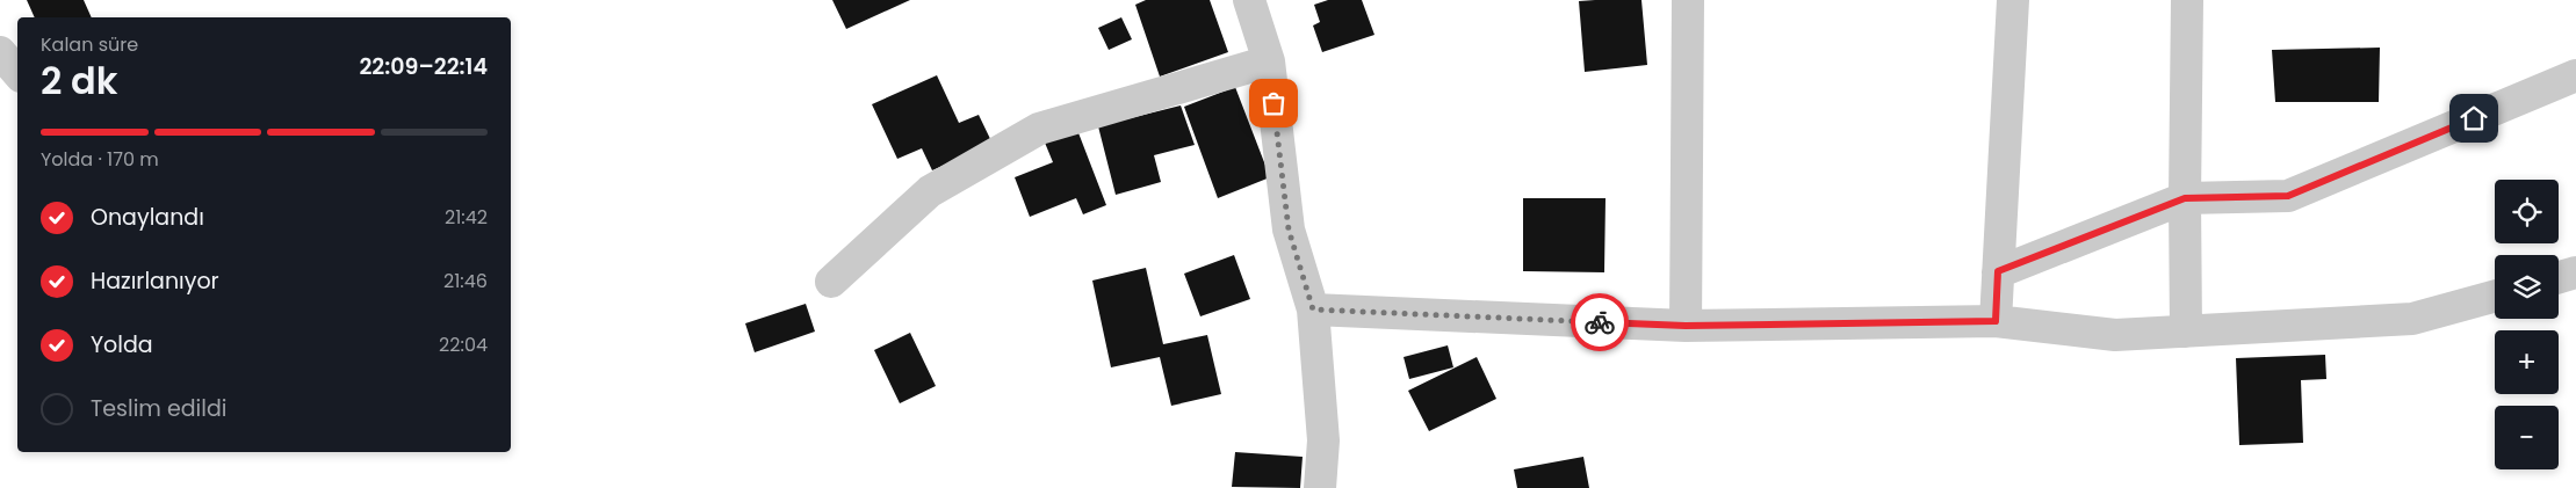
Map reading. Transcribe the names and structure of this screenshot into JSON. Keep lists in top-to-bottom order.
{
  "page": {
    "heading": ["2 dk", "Kalan süre", "22:09–22:14"],
    "bar": "Yolda · 170 m",
    "map_buttons": ["+", "−"],
    "list": [
      ["Onaylandı", "21:42"],
      ["Hazırlanıyor", "21:46"],
      ["Yolda", "22:04"],
      "Teslim edildi"
    ]
  }
}
